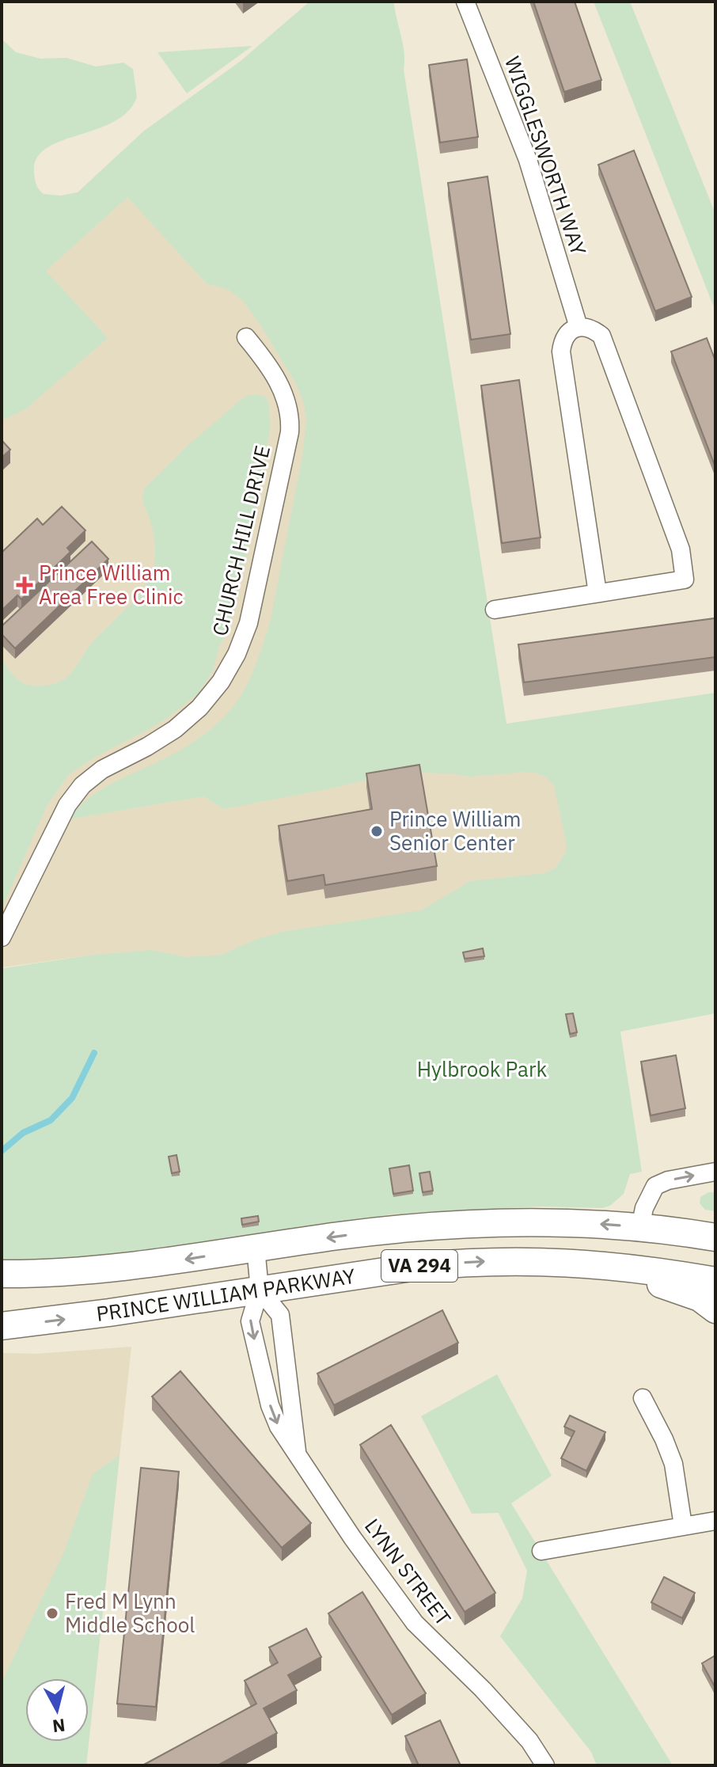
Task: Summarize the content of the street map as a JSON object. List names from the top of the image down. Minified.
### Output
{"streets":{"main road":["VA 294","PRINCE WILLIAM PARKWAY"],"street":["WIGGLESWORTH WAY","CHURCH HILL DRIVE","LYNN STREET"]},"crossings":[["PRINCE WILLIAM PARKWAY","LYNN STREET"]],"parks":["Hylbrook Park"],"places":{"health":["Prince William Area Free Clinic"],"other":["Prince William Senior Center","Fred M Lynn Middle School"]},"north":"bottom"}
